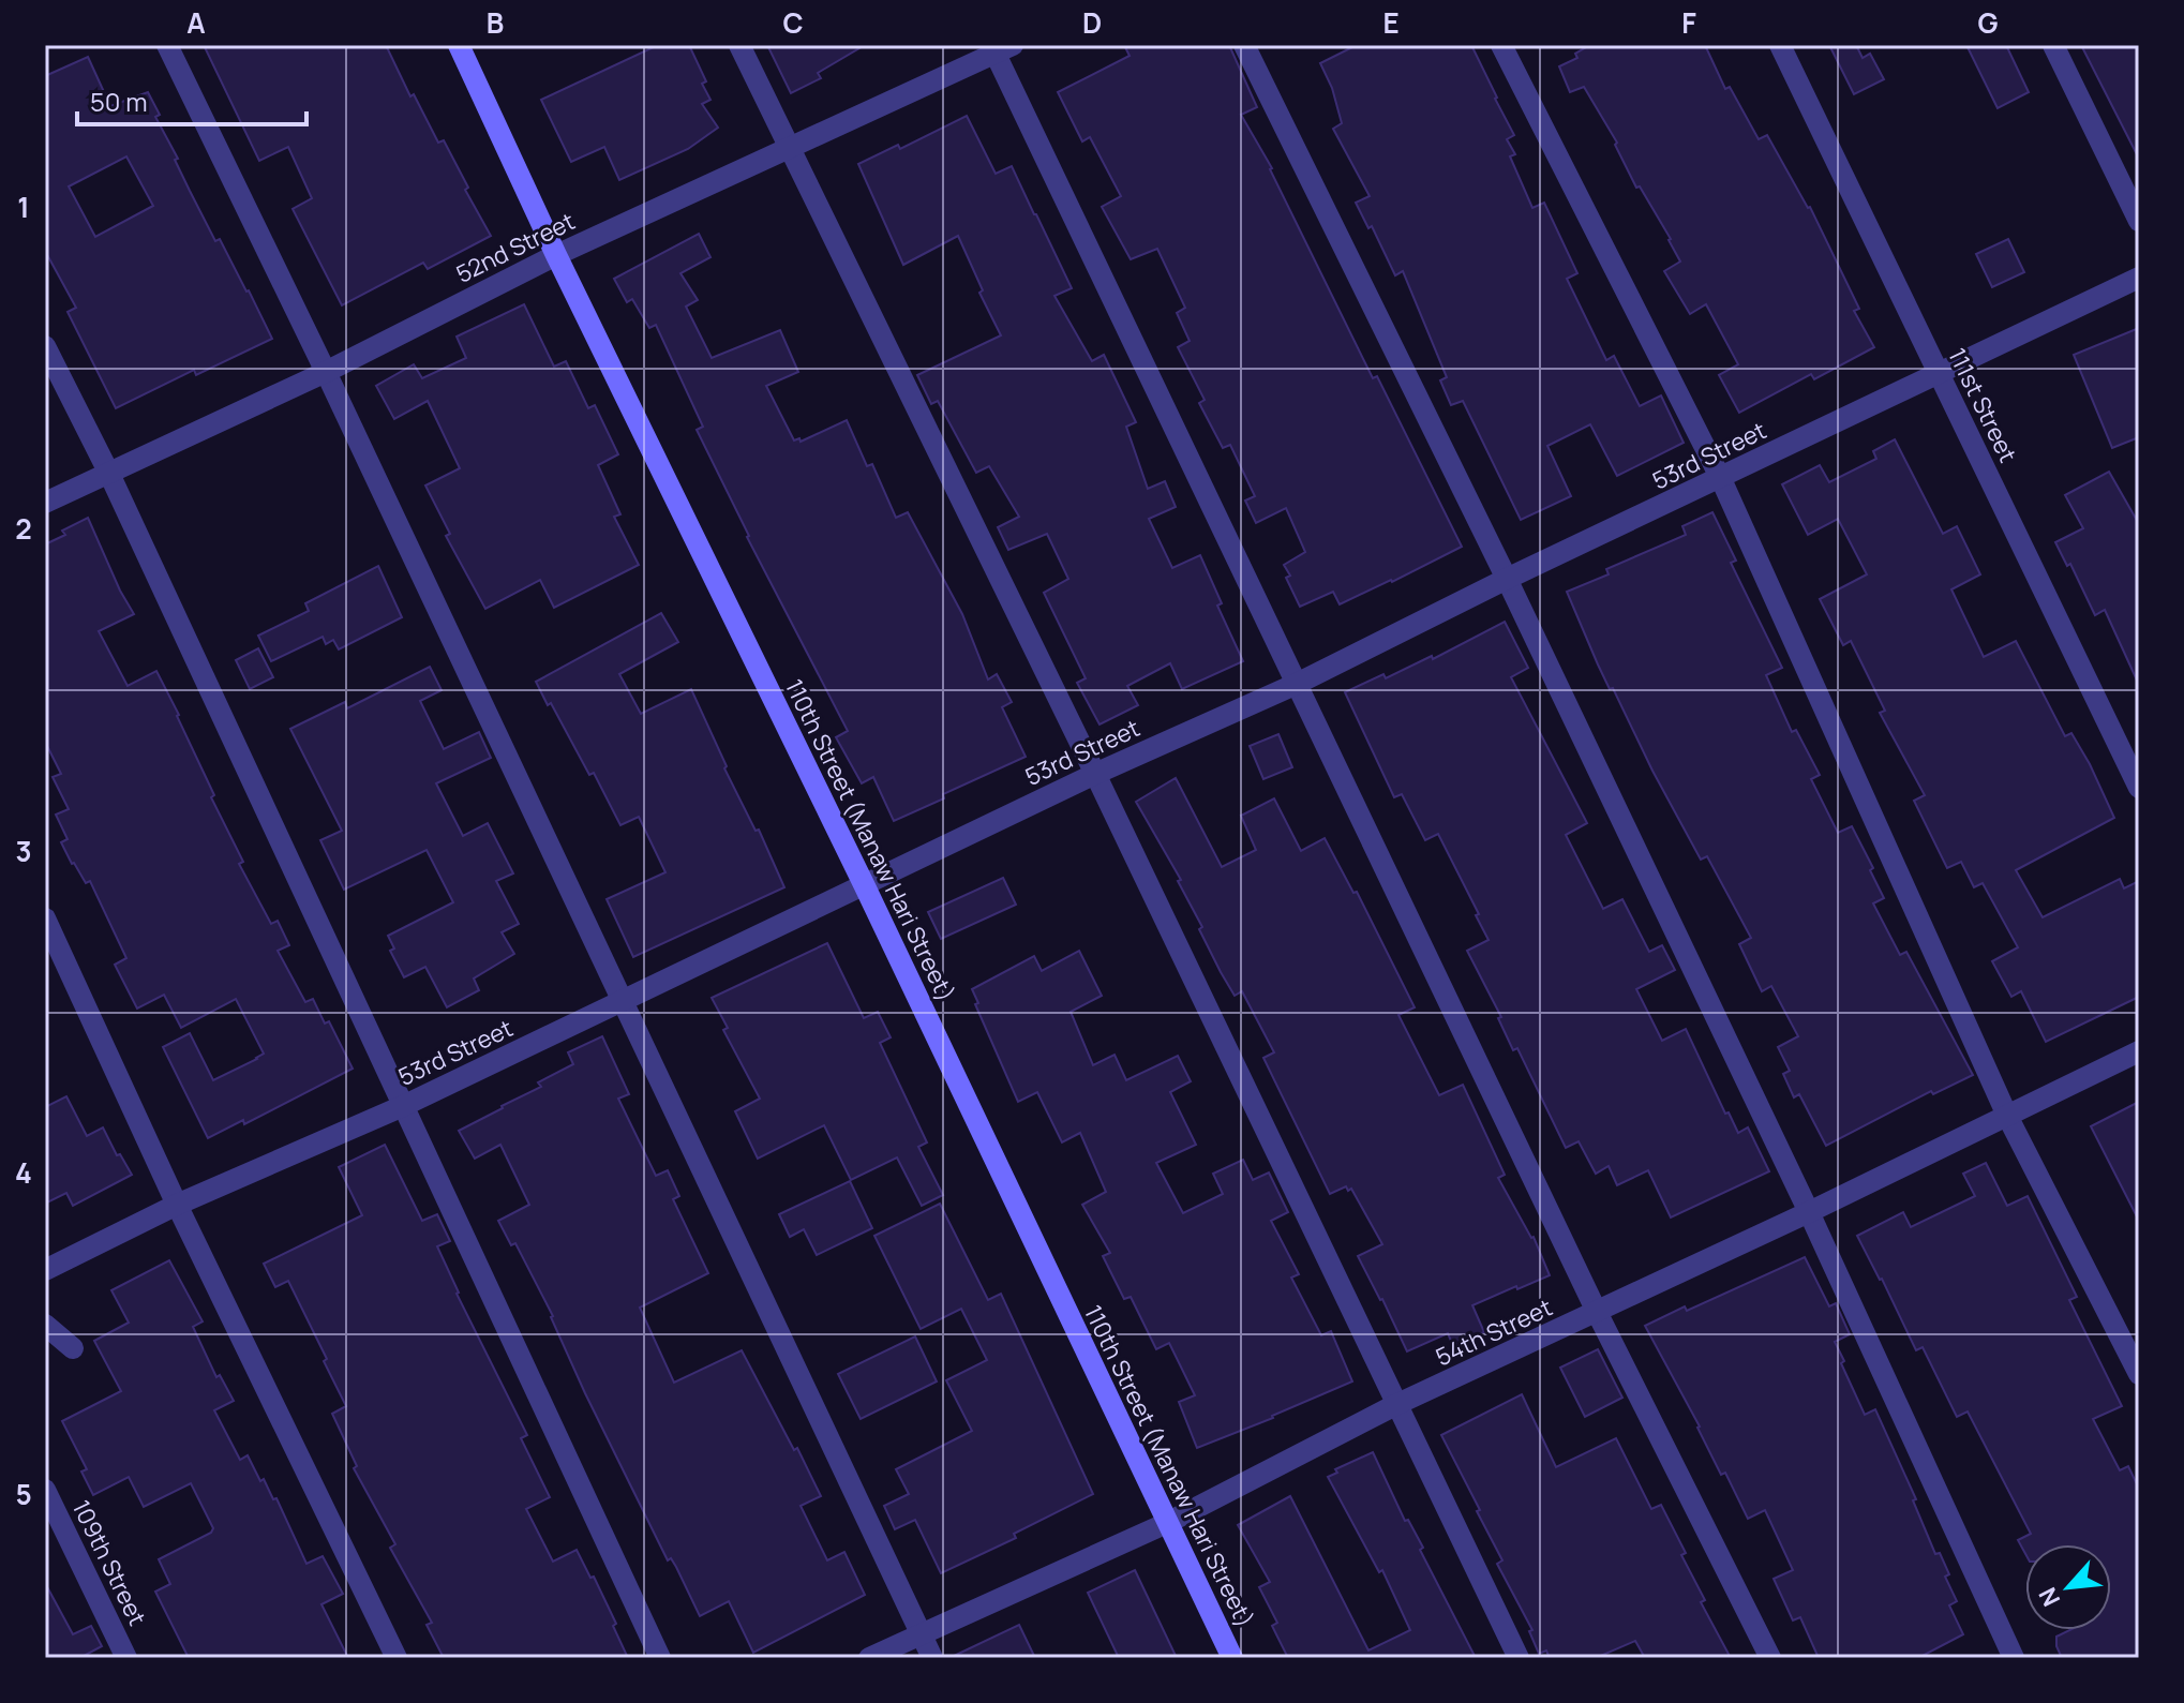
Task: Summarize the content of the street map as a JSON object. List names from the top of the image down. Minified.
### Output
{"streets":{"main road":["110th Street (Manaw Hari Street)"],"street":["52nd Street","111st Street","53rd Street","54th Street","109th Street"]},"crossings":[["52nd Street","110th Street (Manaw Hari Street)"],["111st Street","53rd Street"],["53rd Street","110th Street (Manaw Hari Street)"],["110th Street (Manaw Hari Street)","54th Street"]],"scale_bar":"50 m","north":"bottom left","grid":{"columns":["A","B","C","D","E","F","G"],"rows":["1","2","3","4","5"]}}
